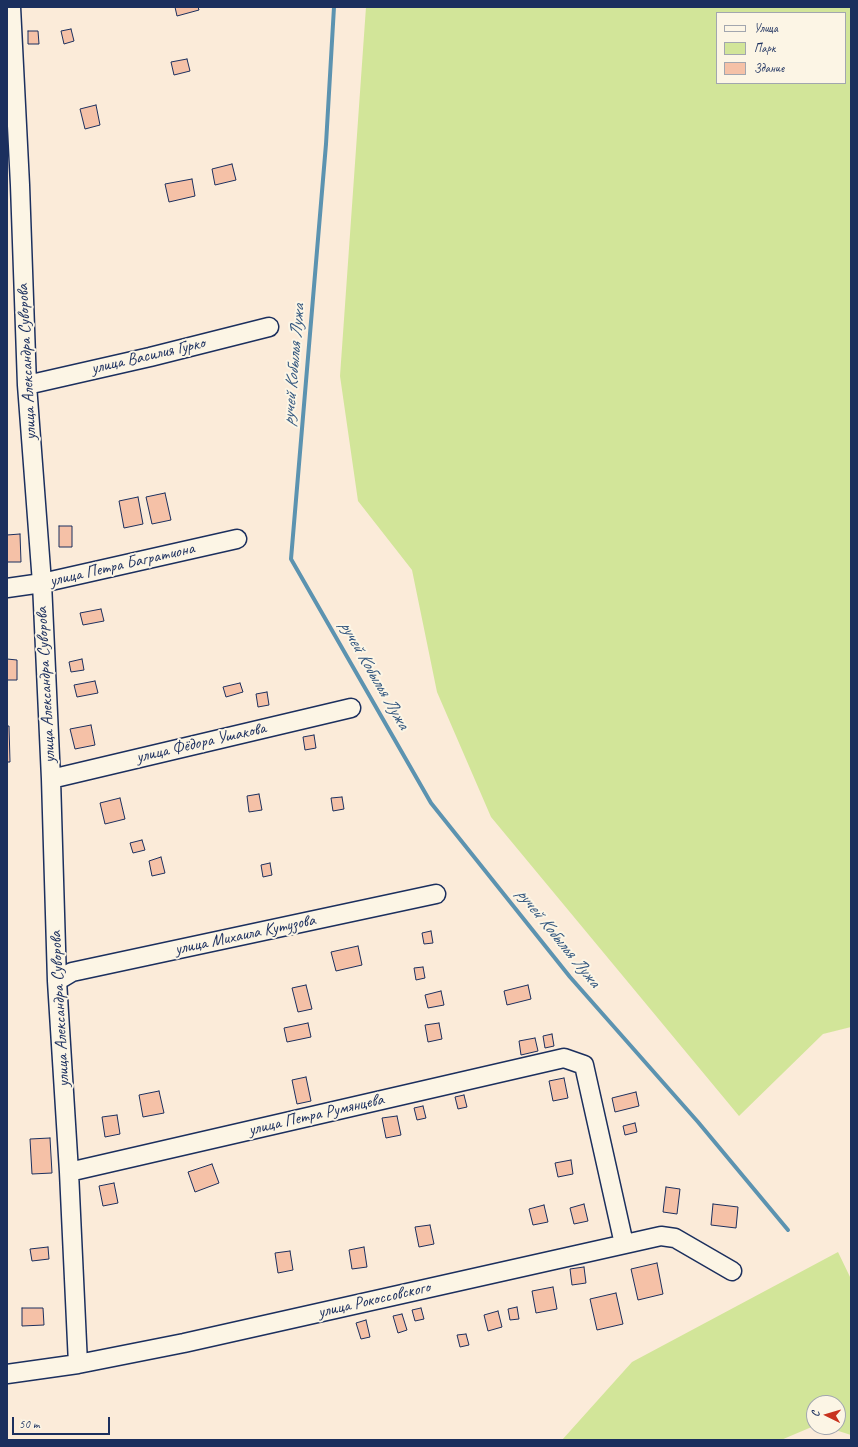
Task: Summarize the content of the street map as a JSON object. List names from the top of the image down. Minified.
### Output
{"streets":{"street":["улица Василия Гурко","улица Александра Суворова","улица Петра Багратиона","улица Фёдора Ушакова","улица Михаила Кутузова","улица Петра Румянцева","улица Рокоссовского"]},"crossings":[["улица Василия Гурко","улица Александра Суворова"],["улица Александра Суворова","улица Петра Багратиона"],["улица Александра Суворова","улица Фёдора Ушакова"],["улица Александра Суворова","улица Михаила Кутузова"],["улица Александра Суворова","улица Петра Румянцева"],["улица Александра Суворова","улица Рокоссовского"],["улица Петра Румянцева","улица Рокоссовского"]],"water":["ручей Кобылья Лужа"],"legend":["Улица","Парк","Здание"],"scale_bar":"50 m","north":"left"}
